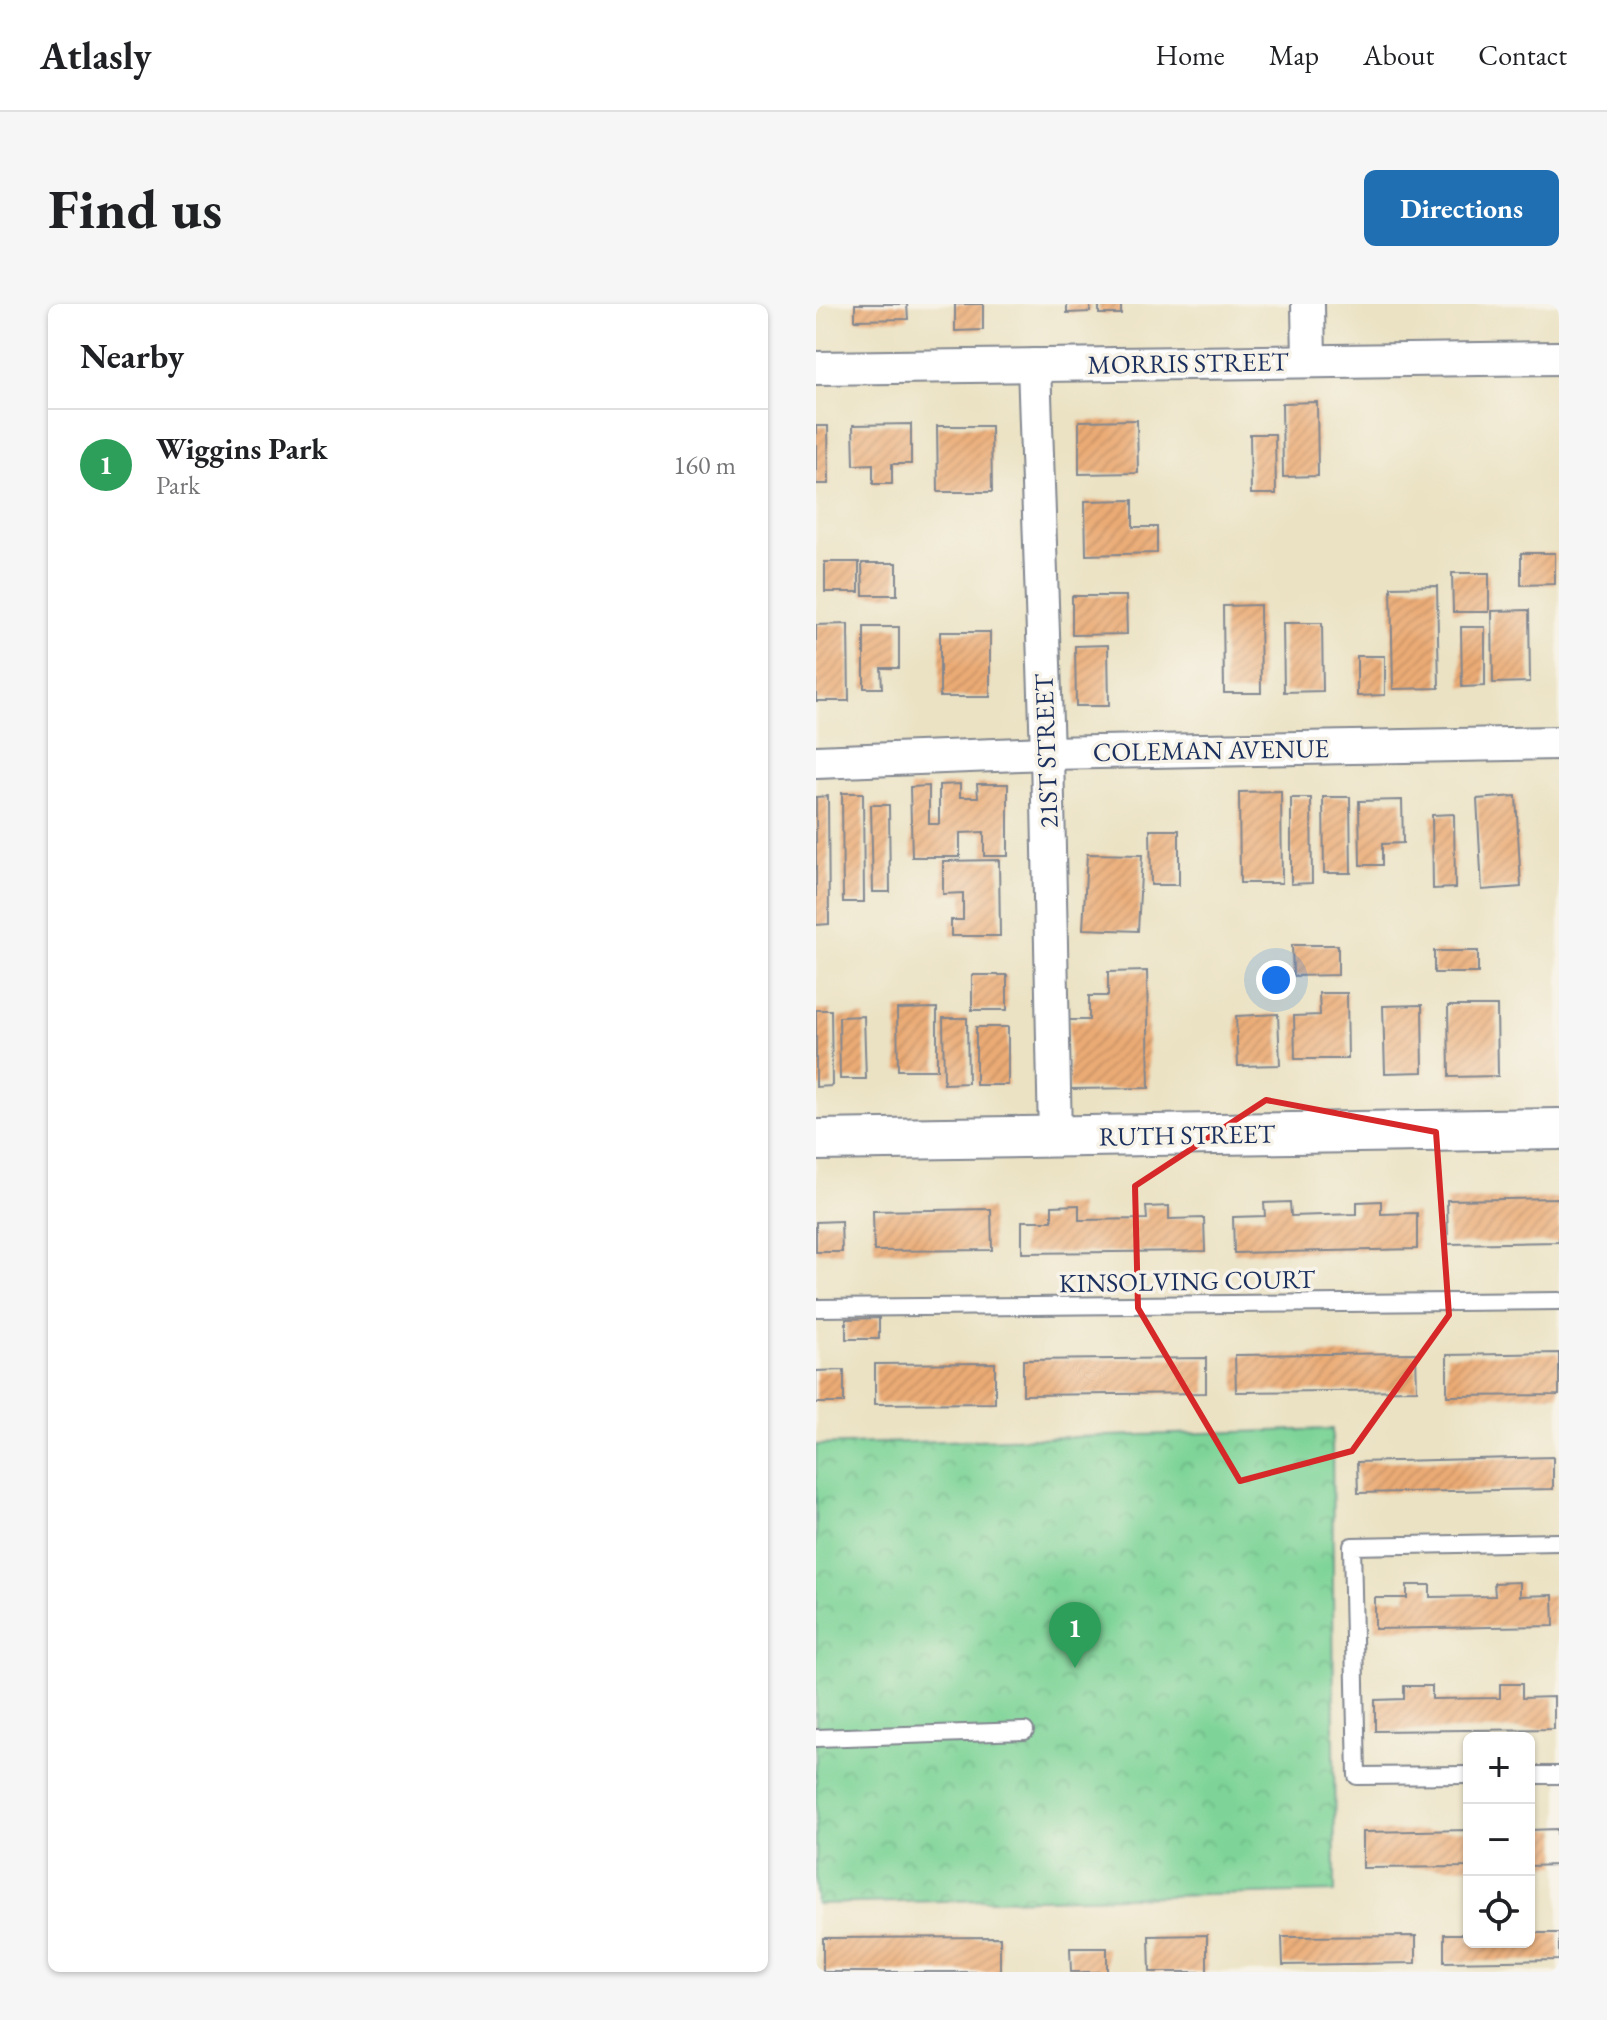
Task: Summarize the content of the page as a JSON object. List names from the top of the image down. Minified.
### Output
{"streets":{"street":["MORRIS STREET","COLEMAN AVENUE","21ST STREET","RUTH STREET"],"lane":["KINSOLVING COURT"]},"crossings":[["MORRIS STREET","21ST STREET"],["COLEMAN AVENUE","21ST STREET"],["21ST STREET","RUTH STREET"]],"page":{"header":"Atlasly","nav":["Home","Map","About","Contact"],"buttons":"Directions","title":"Find us","heading":"Nearby","list":[{"mark":"1","name":"Wiggins Park","note":"Park","value":"160 m"}],"pins":"1","map_buttons":["+","−"]}}
